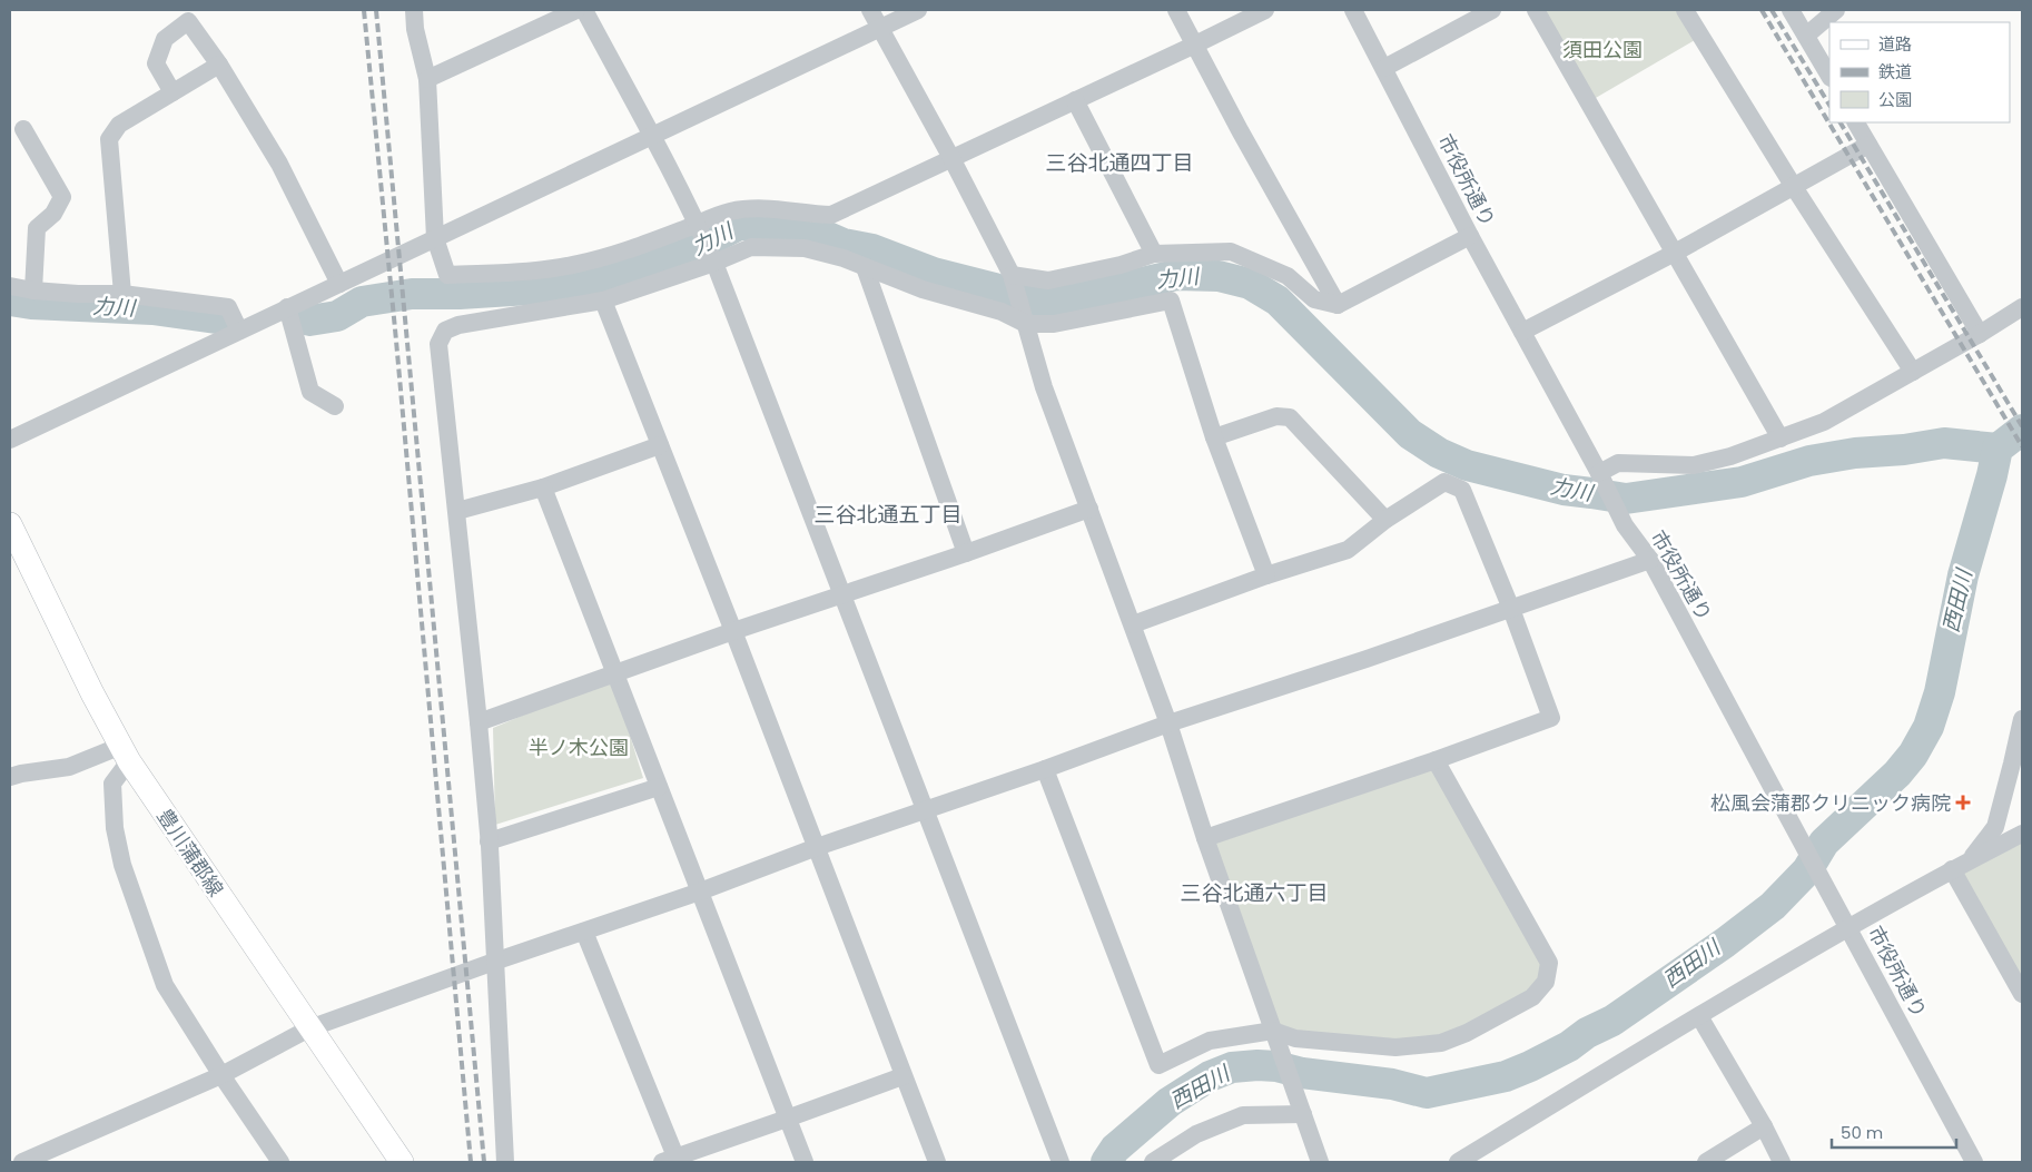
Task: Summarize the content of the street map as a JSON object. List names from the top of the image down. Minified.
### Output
{"streets":{"main road":["豊川蒲郡線"],"street":["市役所通り"]},"districts":["三谷北通四丁目","三谷北通五丁目","三谷北通六丁目"],"water":["力川","西田川"],"parks":["須田公園","半ノ木公園"],"places":{"health":["松風会蒲郡クリニック病院"]},"legend":["道路","鉄道","公園"],"scale_bar":"50 m"}
